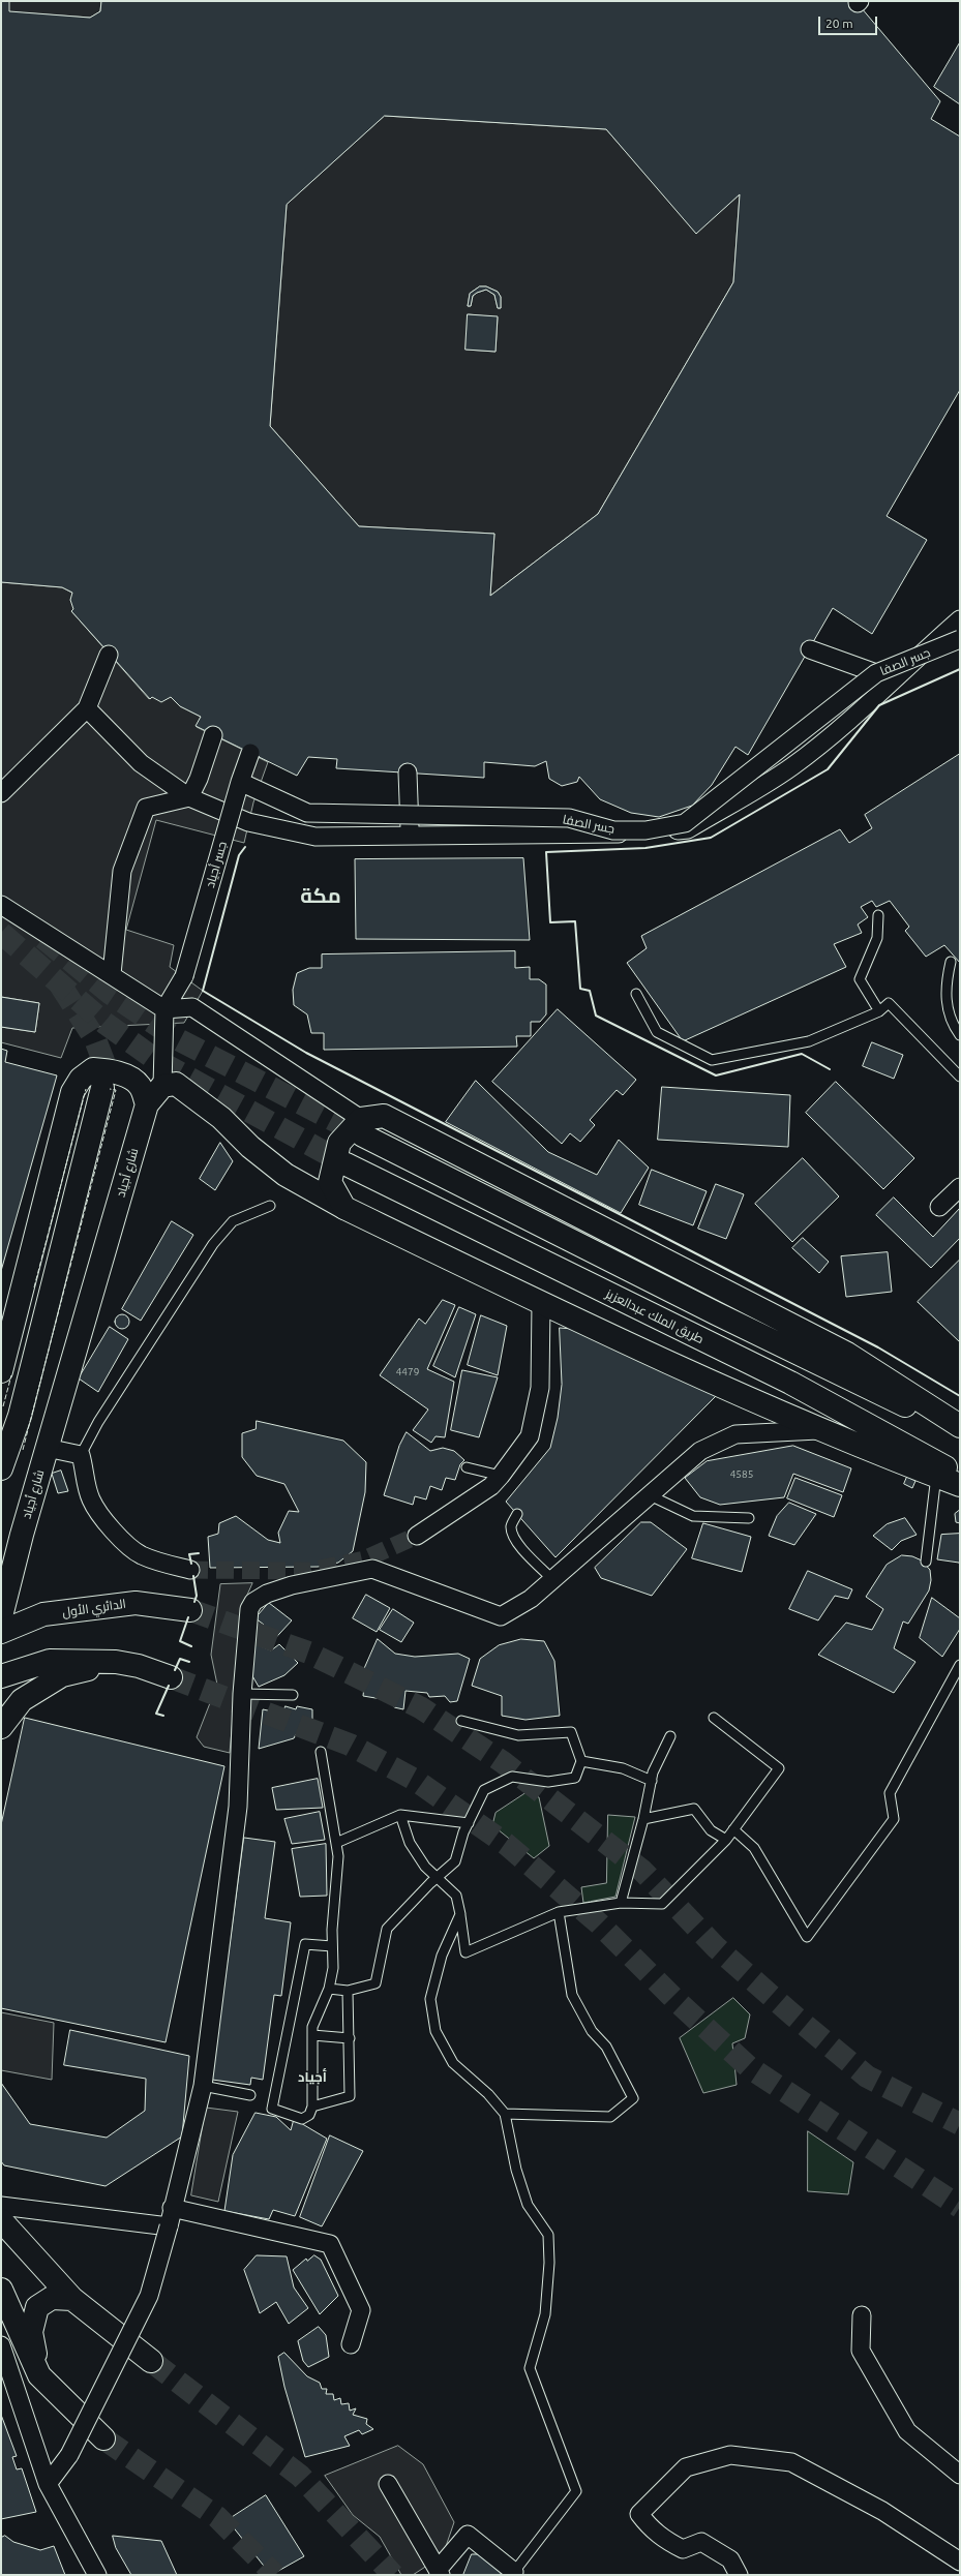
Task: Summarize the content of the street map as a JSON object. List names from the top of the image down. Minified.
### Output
{"streets":{"main road":["شارع أجياد","طريق الملك عبدالعزيز","الدائري الأول"],"street":["جسر الصفا","جسر أجياد"]},"crossings":[["جسر الصفا","جسر أجياد"]],"districts":["مكة","أجياد"],"house_numbers":["4479","4585"],"scale_bar":"20 m"}
